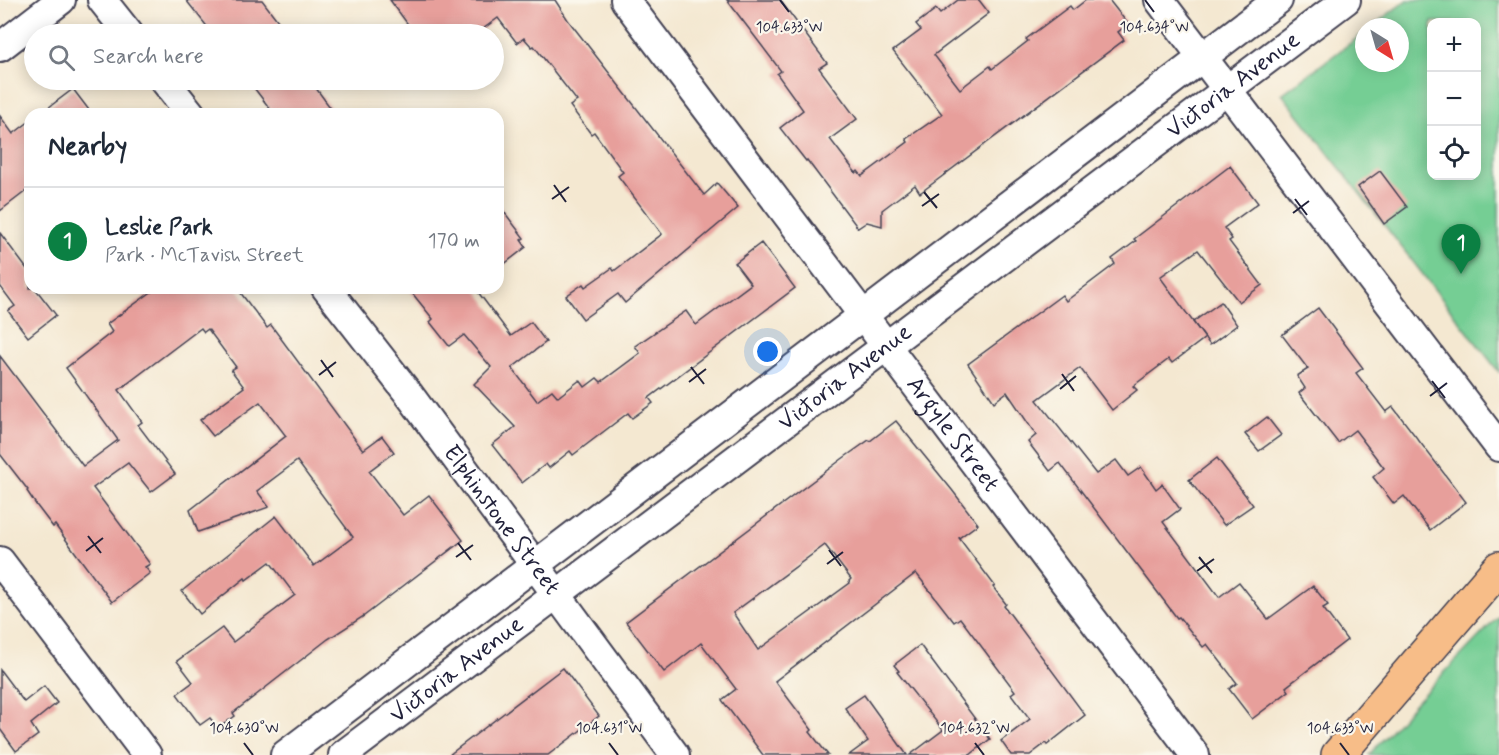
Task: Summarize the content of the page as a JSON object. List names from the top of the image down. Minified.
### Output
{"streets":{"street":["Victoria Avenue","Argyle Street","Elphinstone Street"]},"crossings":[["Victoria Avenue","Argyle Street"],["Victoria Avenue","Elphinstone Street"]],"north":"bottom right","page":{"map_buttons":["+","−"],"search":"Search here","heading":"Nearby","list":[{"mark":"1","name":"Leslie Park","note":"Park · McTavish Street","value":"170 m"}],"pins":"1"},"coordinates":["104.633°W","104.634°W","104.630°W","104.631°W","104.632°W"]}
